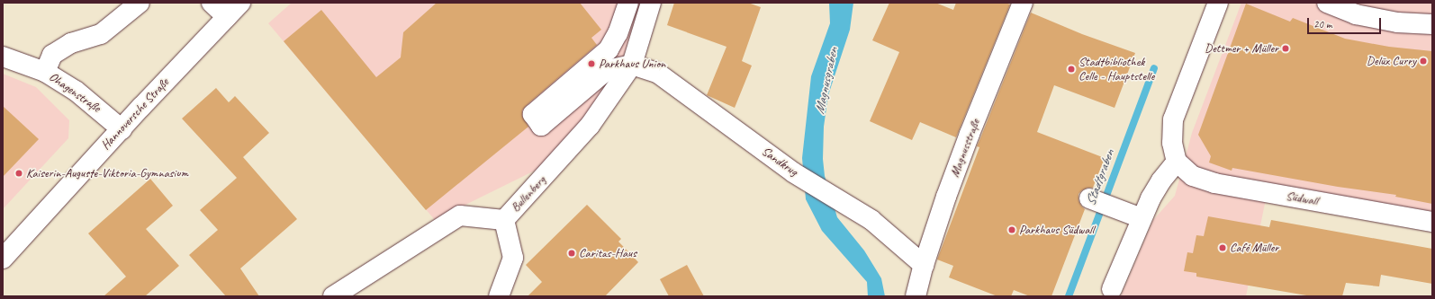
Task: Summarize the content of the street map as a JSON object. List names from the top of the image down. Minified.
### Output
{"streets":{"street":["Ohagenstraße","Hannoversche Straße","Magnusstraße","Sandkrug","Bullenberg","Südwall"]},"crossings":[["Ohagenstraße","Hannoversche Straße"],["Magnusstraße","Sandkrug"],["Sandkrug","Bullenberg"]],"water":["Magnusgraben","Stadtgraben"],"places":["Dettmer + Müller","Delüx Curry","Parkhaus Union","Stadtbibliothek Celle - Hauptstelle","Kaiserin-Auguste-Viktoria-Gymnasium","Parkhaus Südwall","Café Müller","Caritas-Haus"],"scale_bar":"20 m"}
